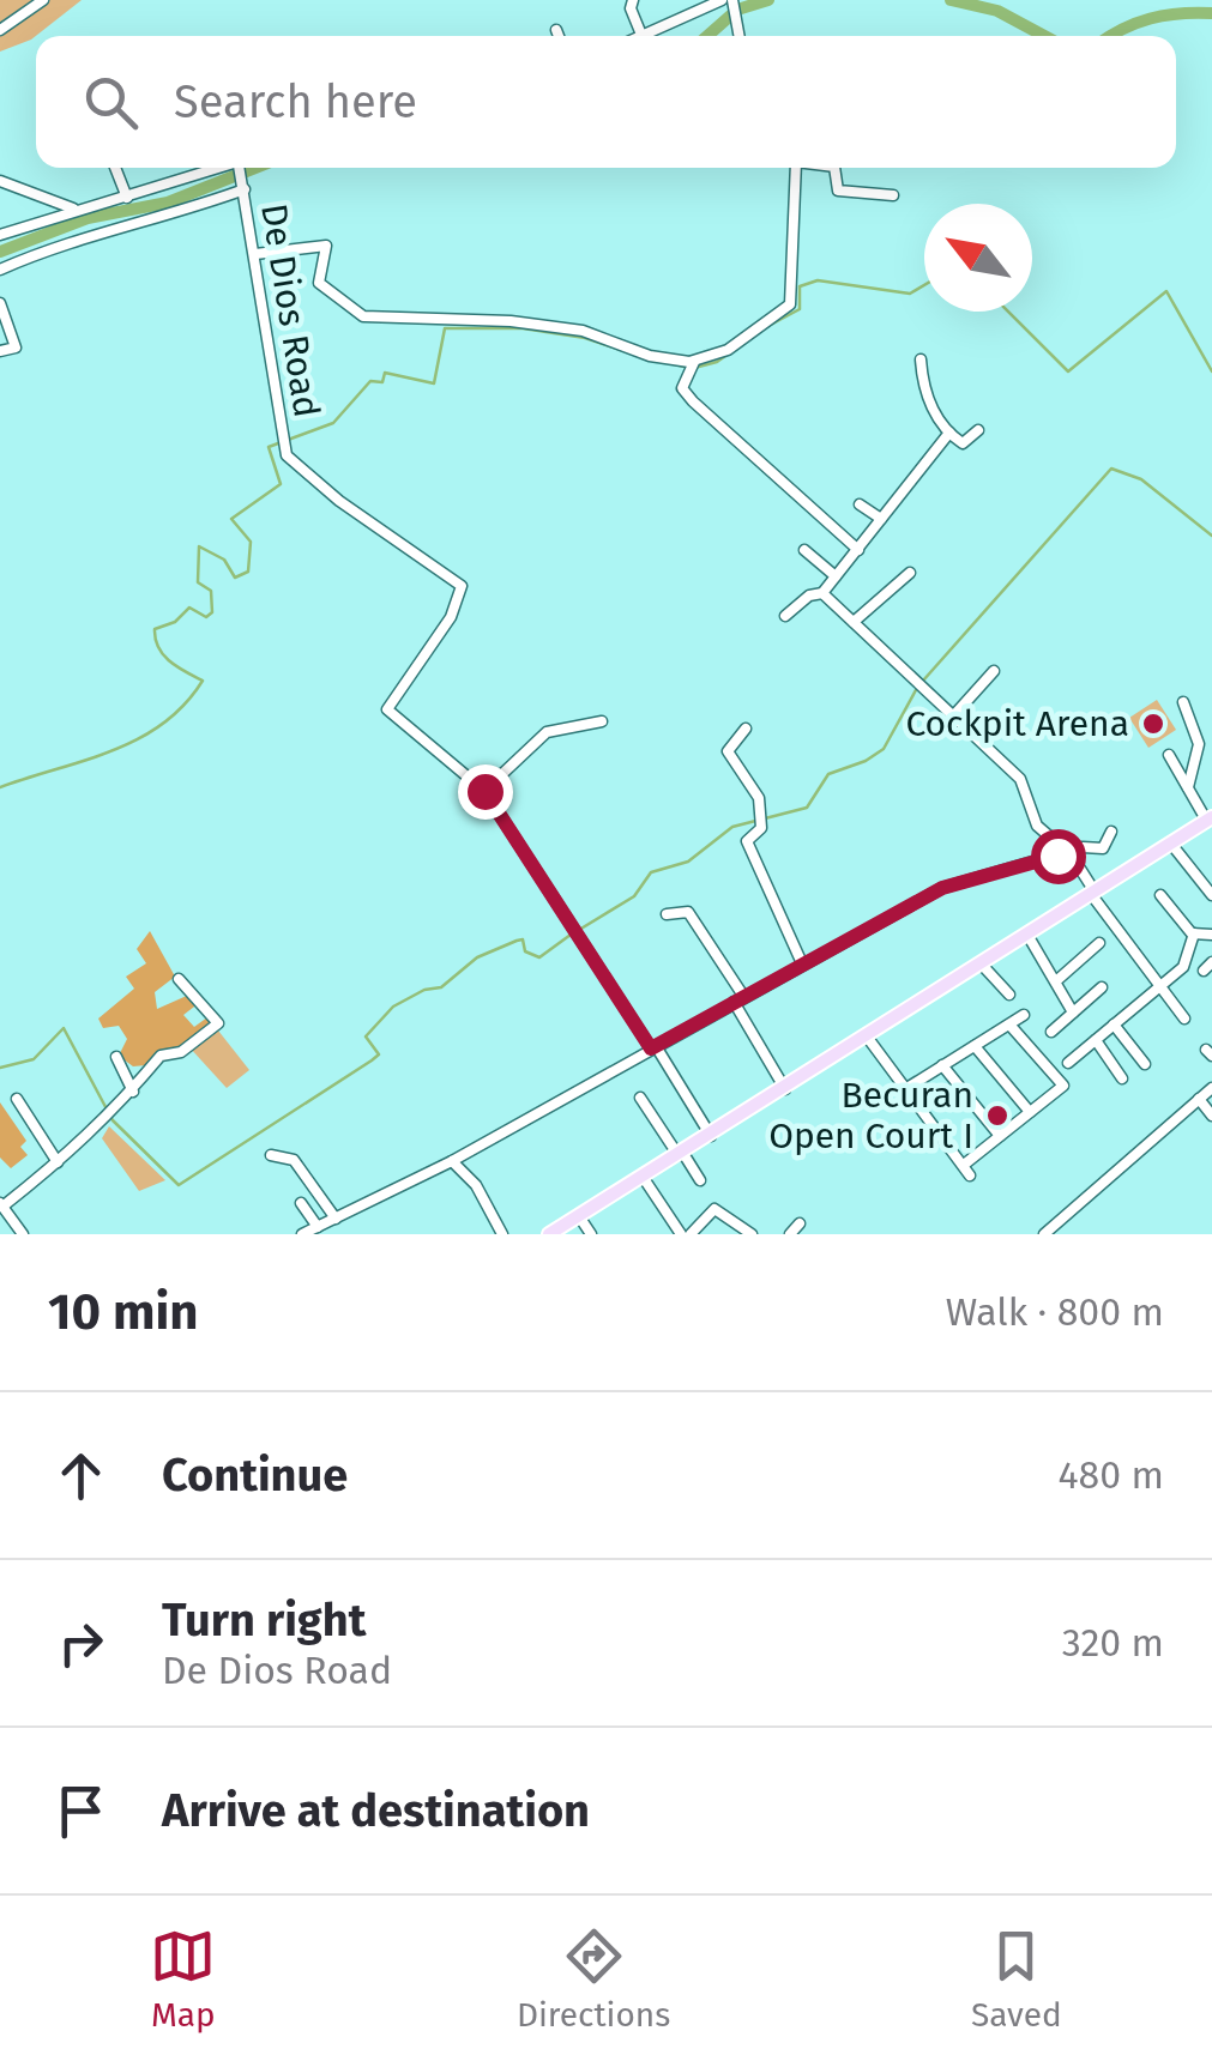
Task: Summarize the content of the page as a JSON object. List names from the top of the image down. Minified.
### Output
{"streets":{"street":["De Dios Road"]},"places":["Cockpit Arena","Becuran Open Court I"],"north":"top left","page":{"search":"Search here","heading":["10 min","Walk · 800 m"],"list":[["Continue","480 m"],["Turn right","De Dios Road","320 m"],"Arrive at destination"],"nav":["Map","Directions","Saved"]}}
